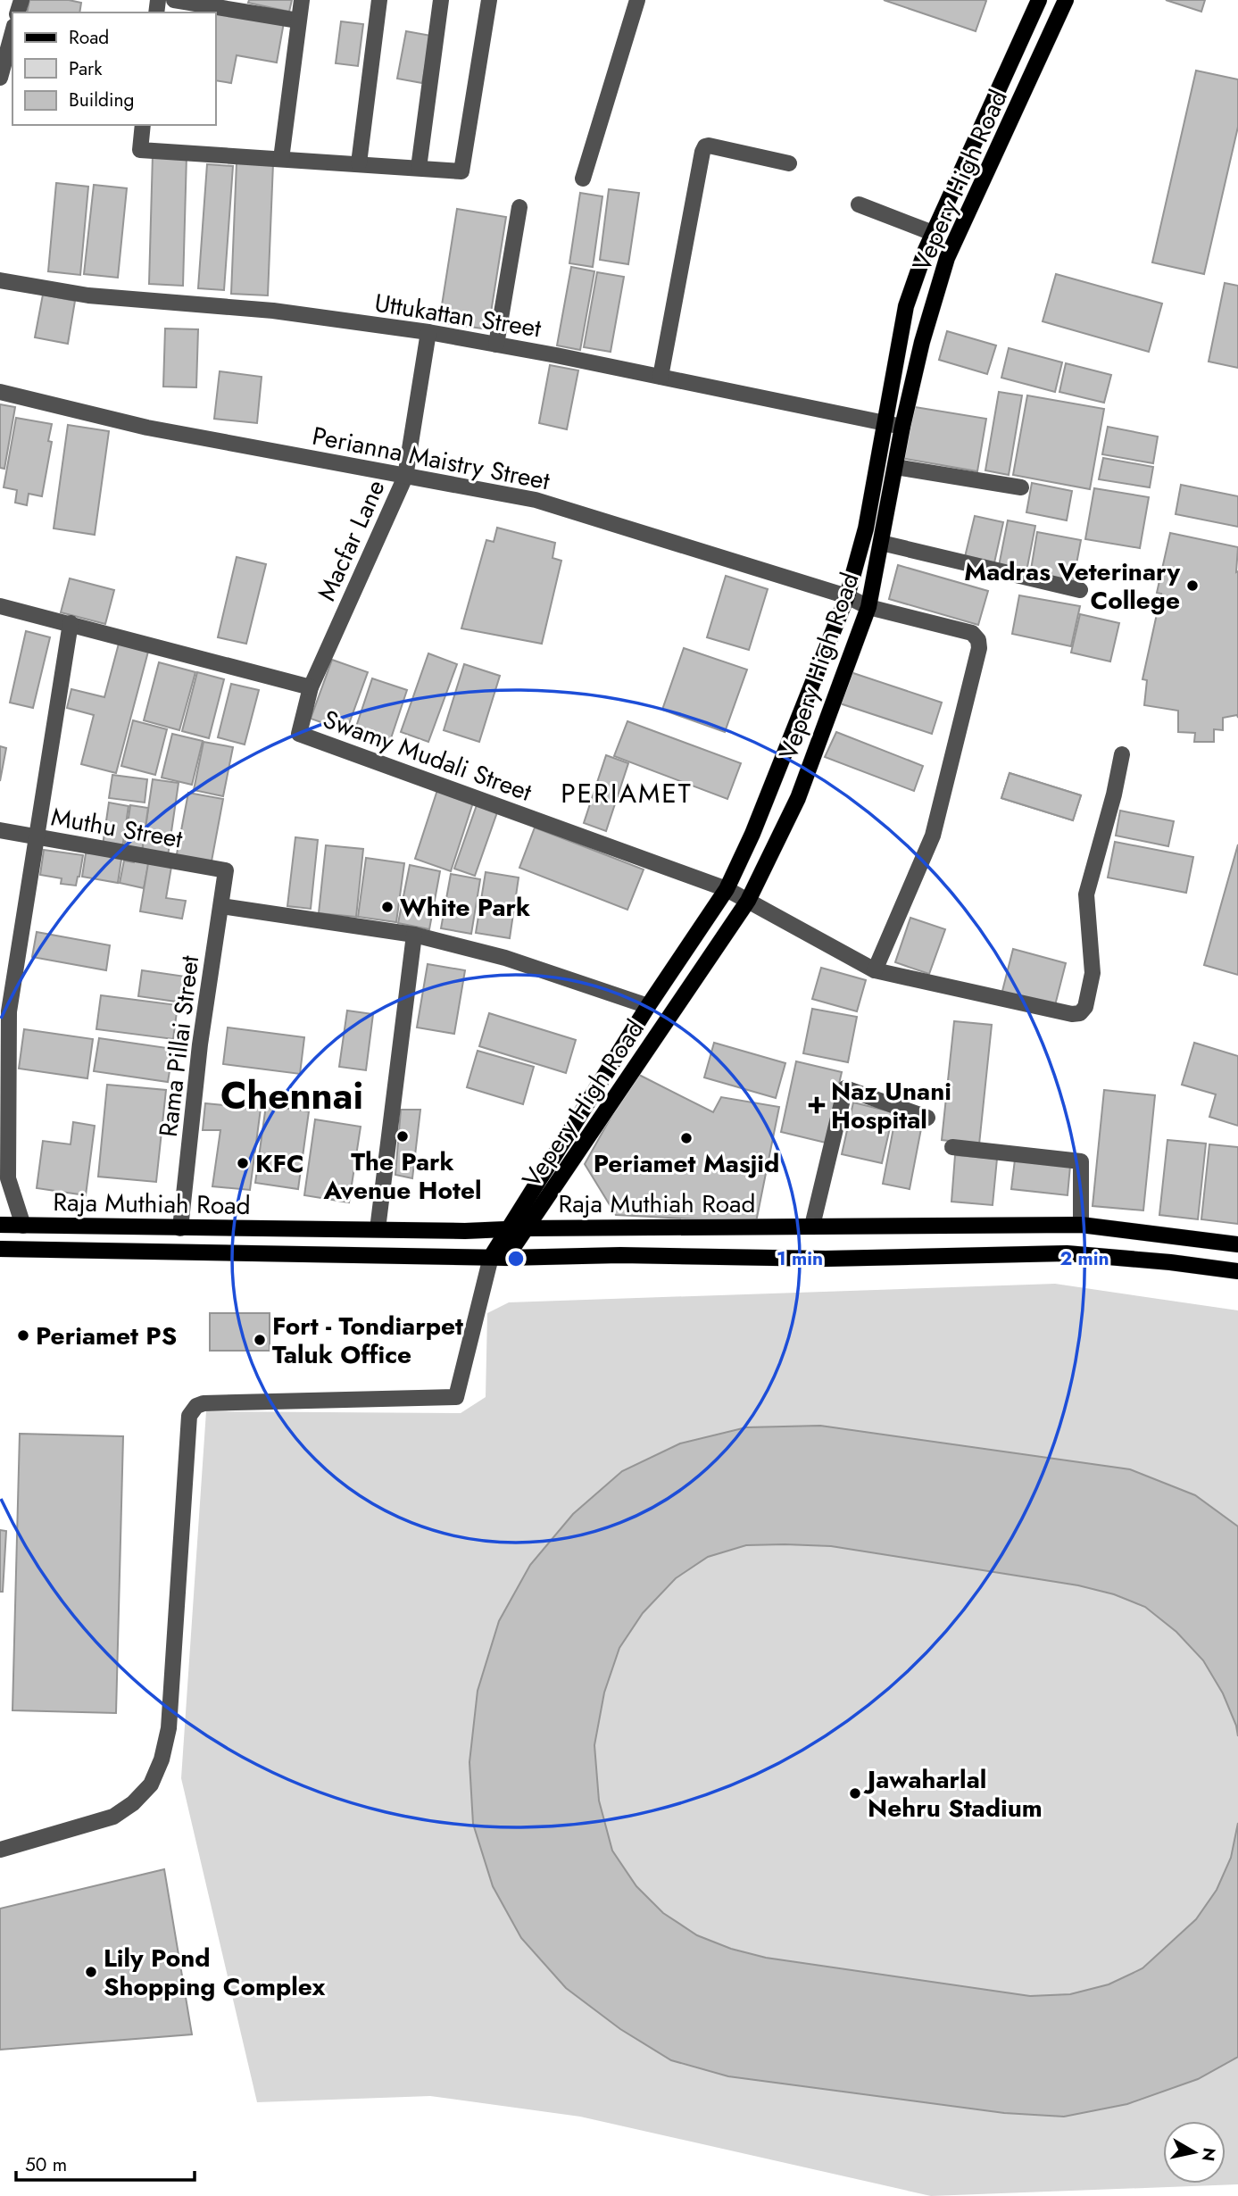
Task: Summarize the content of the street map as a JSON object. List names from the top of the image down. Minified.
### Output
{"streets":{"main road":["Vepery High Road","Raja Muthiah Road"],"street":["Uttukattan Street","Perianna Maistry Street","Macfar Lane","Swamy Mudali Street","Muthu Street","Rama Pillai Street"]},"crossings":[["Vepery High Road","Uttukattan Street"],["Vepery High Road","Perianna Maistry Street"],["Vepery High Road","Swamy Mudali Street"],["Vepery High Road","Raja Muthiah Road"],["Uttukattan Street","Macfar Lane"],["Perianna Maistry Street","Macfar Lane"],["Macfar Lane","Swamy Mudali Street"],["Muthu Street","Rama Pillai Street"],["Rama Pillai Street","Raja Muthiah Road"]],"districts":["PERIAMET","Chennai"],"places":{"other":["Madras Veterinary College","White Park","The Park Avenue Hotel","Periamet Masjid","KFC","Periamet PS","Fort - Tondiarpet Taluk Office","Jawaharlal Nehru Stadium","Lily Pond Shopping Complex"],"health":["Naz Unani Hospital"]},"legend":["Road","Park","Building"],"scale_bar":"50 m","north":"right","rings":["1 min","2 min"]}
